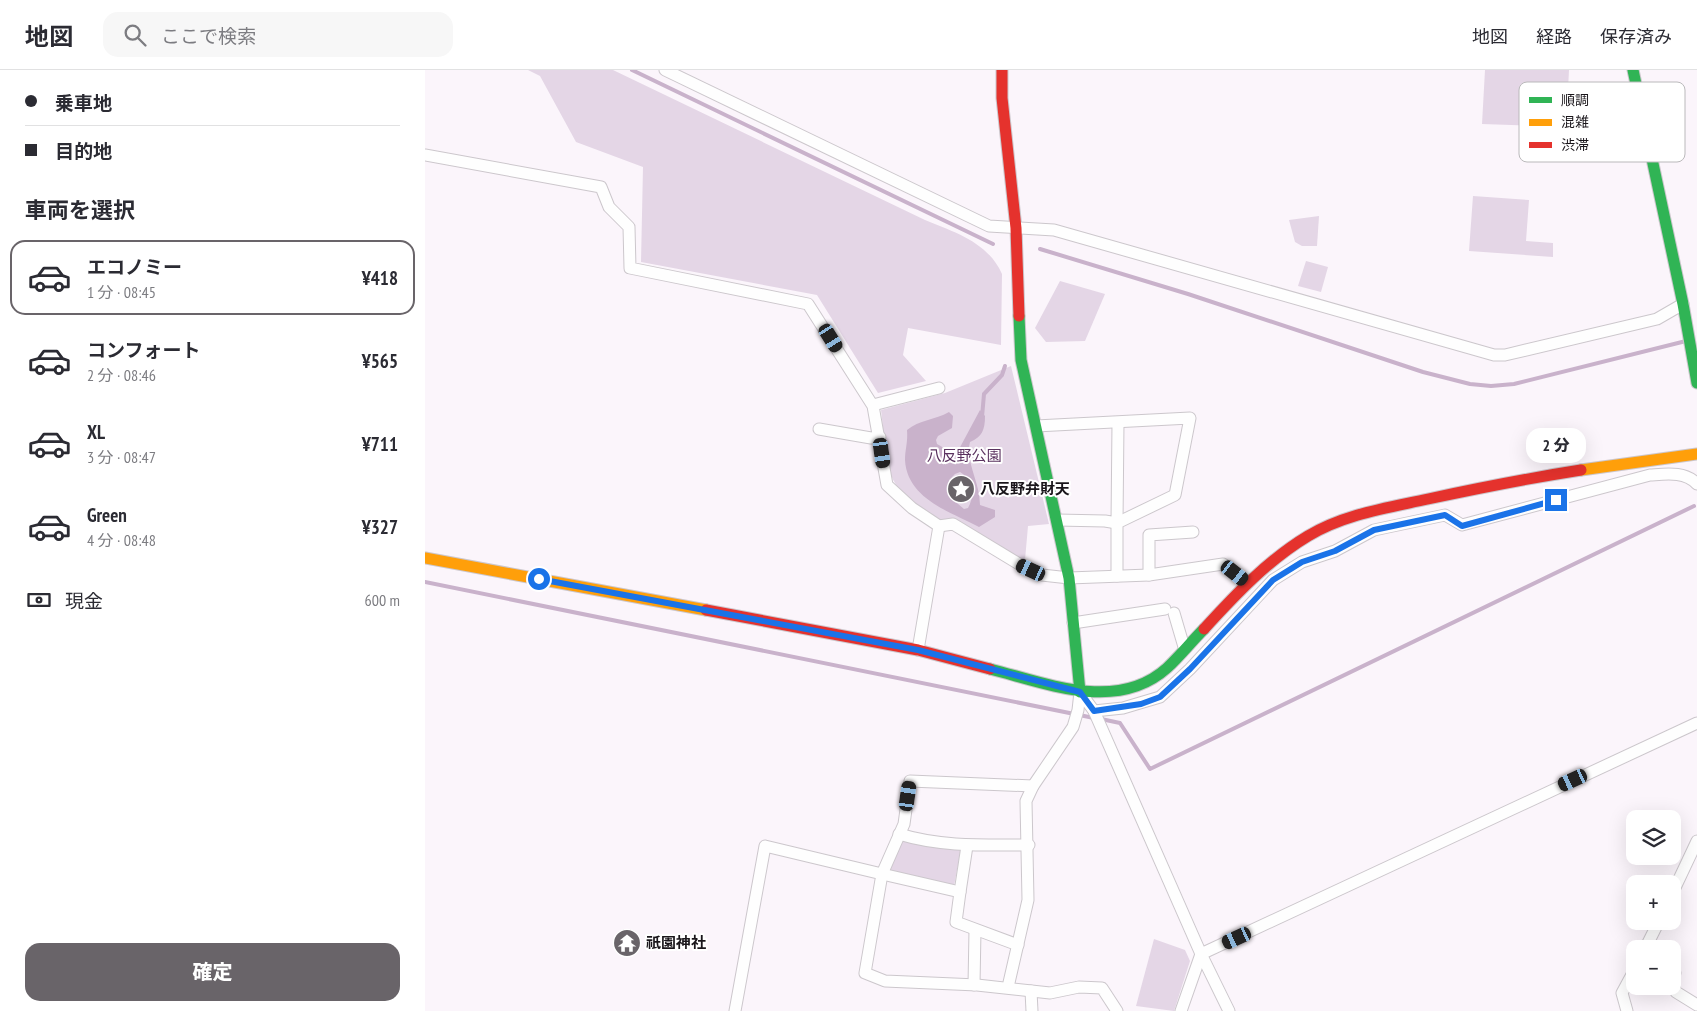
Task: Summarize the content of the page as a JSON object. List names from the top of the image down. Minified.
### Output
{"parks":["八反野公園"],"places":{"place":["八反野弁財天"],"temple":["祇園神社"]},"legend":["順調","混雑","渋滞"],"page":{"header":"地図","search":"ここで検索","nav":["地図","経路","保存済み"],"banner":["乗車地","目的地"],"heading":"車両を選択","list":[{"name":"エコノミー","note":"1 分 · 08:45","value":"¥418"},{"name":"コンフォート","note":"2 分 · 08:46","value":"¥565"},{"name":"XL","note":"3 分 · 08:47","value":"¥711"},{"name":"Green","note":"4 分 · 08:48","value":"¥327"}],"bubble":"2 分","pay":["現金","600 m"],"map_buttons":["+","−"],"buttons":"確定"}}
